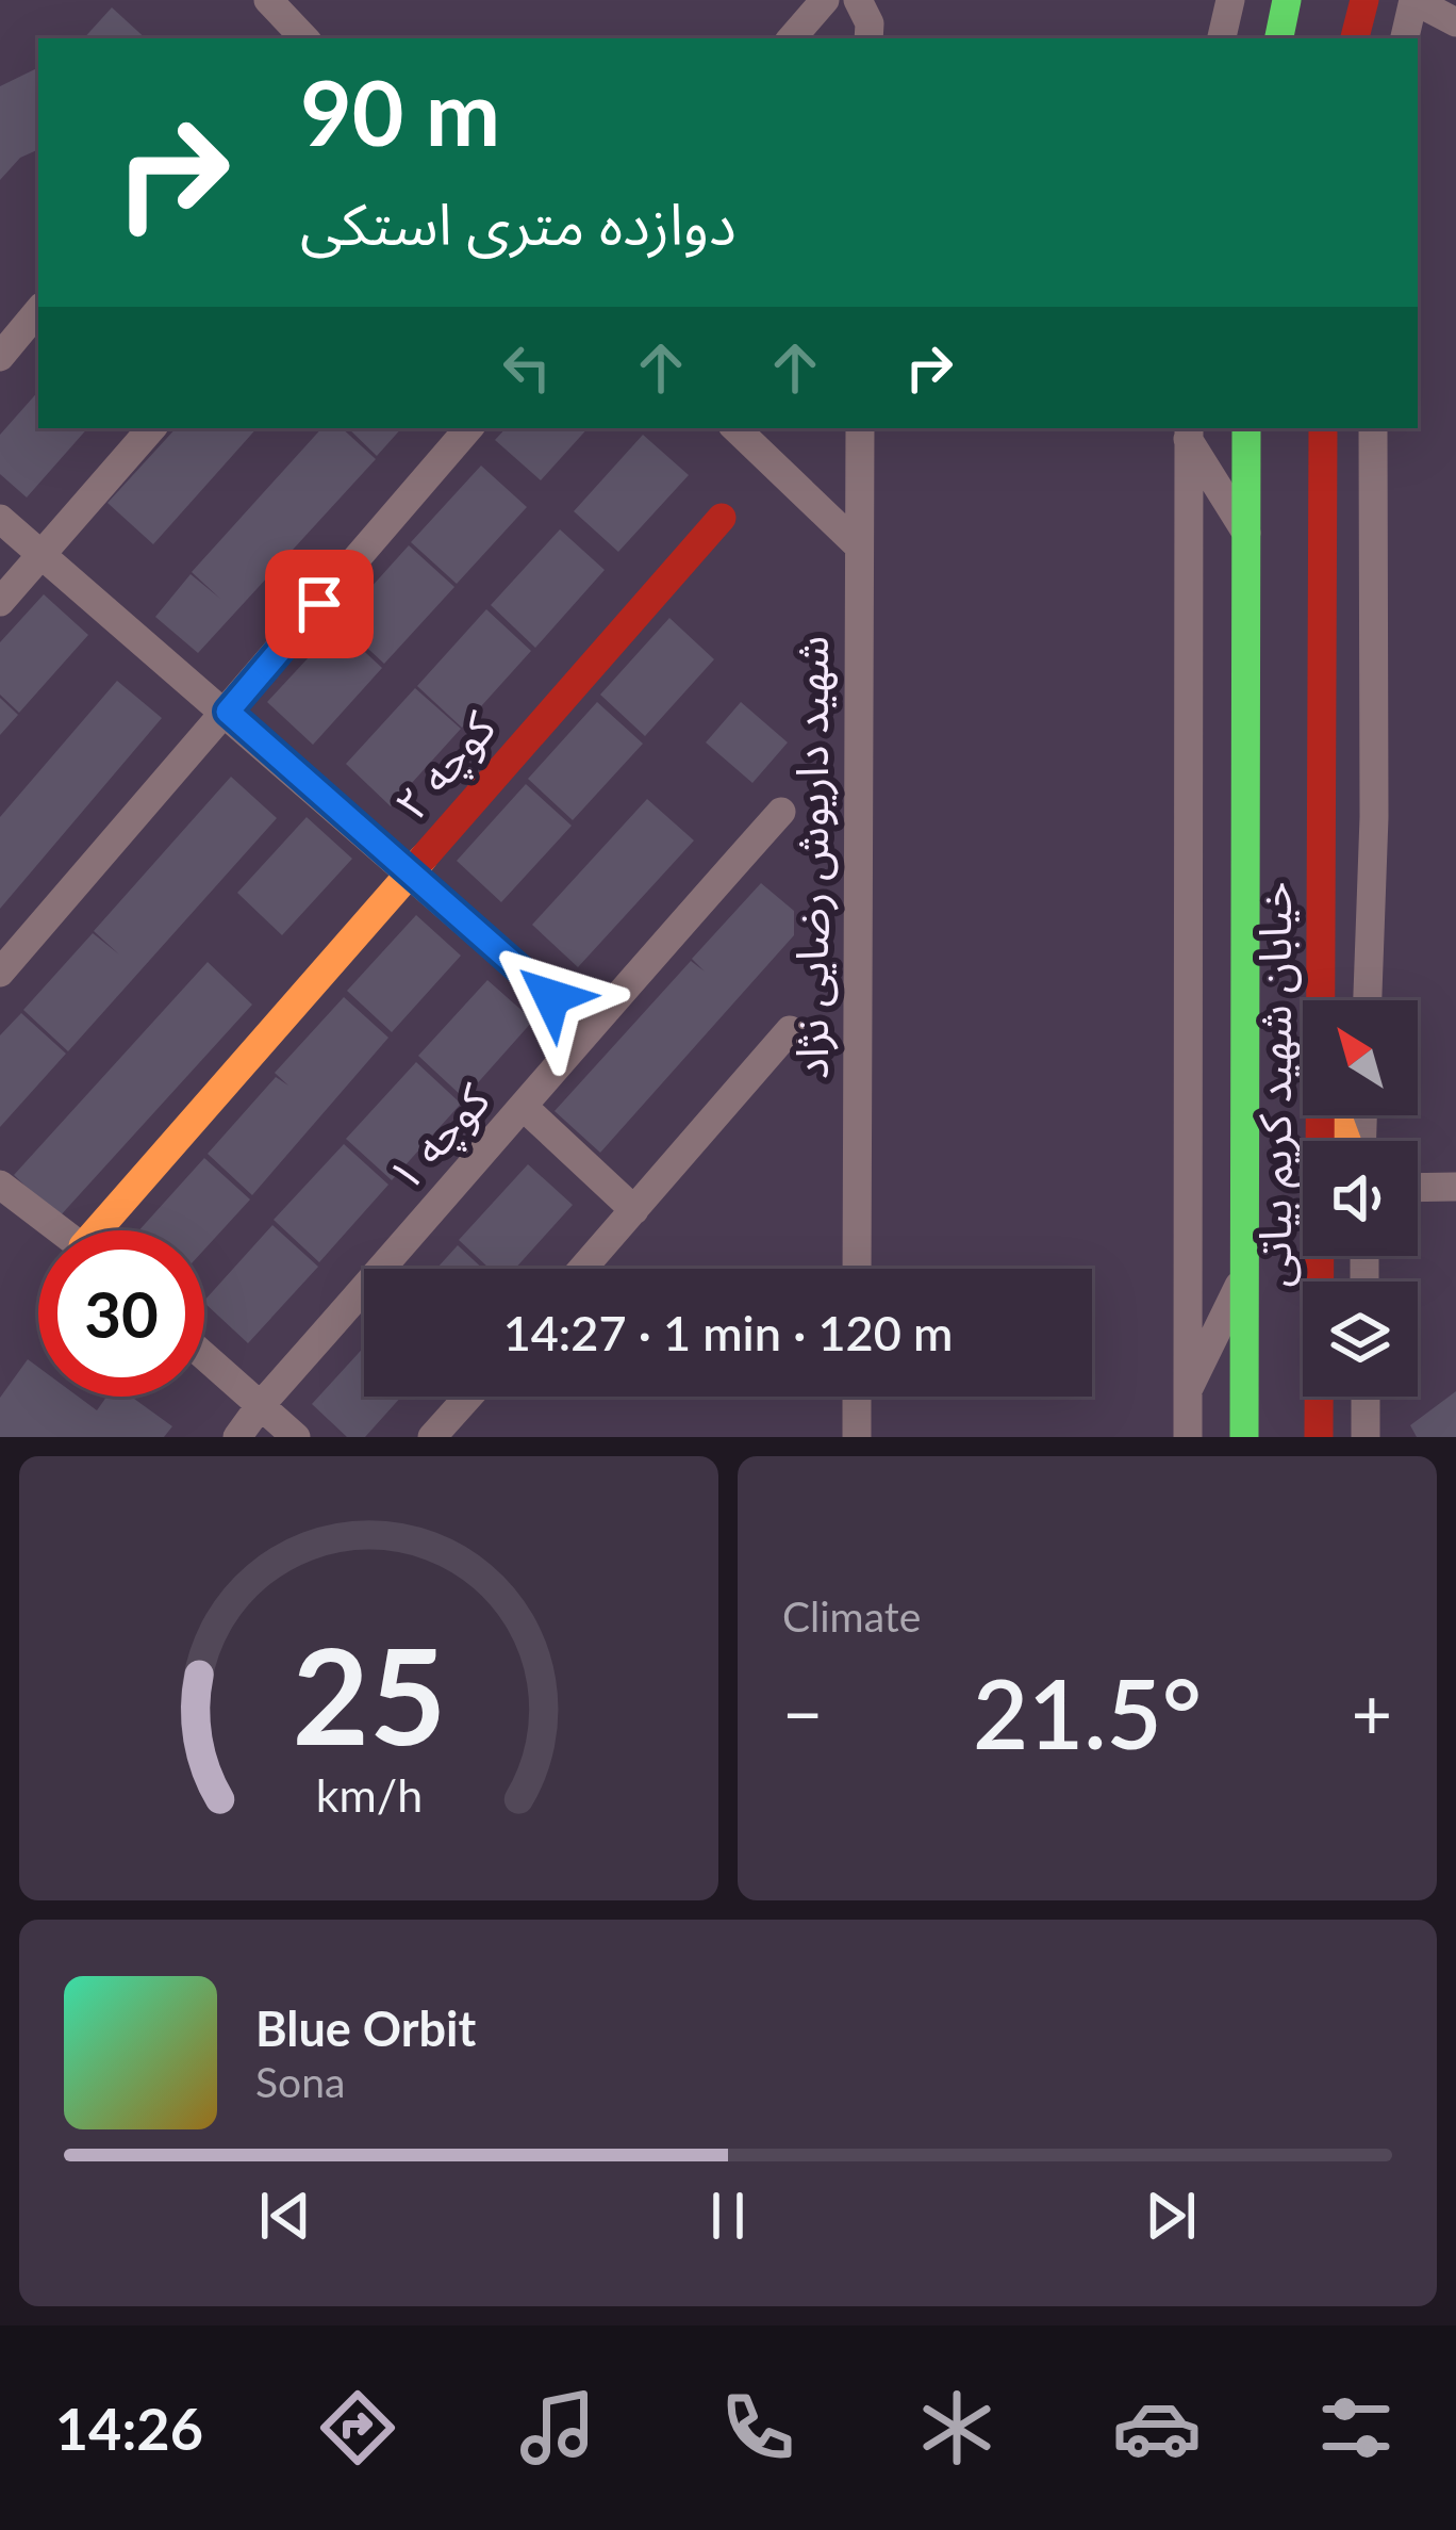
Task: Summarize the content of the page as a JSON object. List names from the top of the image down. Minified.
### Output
{"streets":{"main road":["کوچه ۲","خیابان شهید کریم بیاتی"],"street":["شهید داریوش رضایی نژاد","کوچه ۱"]},"north":"top left","page":{"turn":["90 m","دوازده متری استکی"],"limit":"30","trip":"14:27 · 1 min · 120 m","tile":"Climate","heat":["−","21.5°","+"],"song":["Blue Orbit","Sona"],"tabs":"14:26","gauge":["25","km/h"]}}
